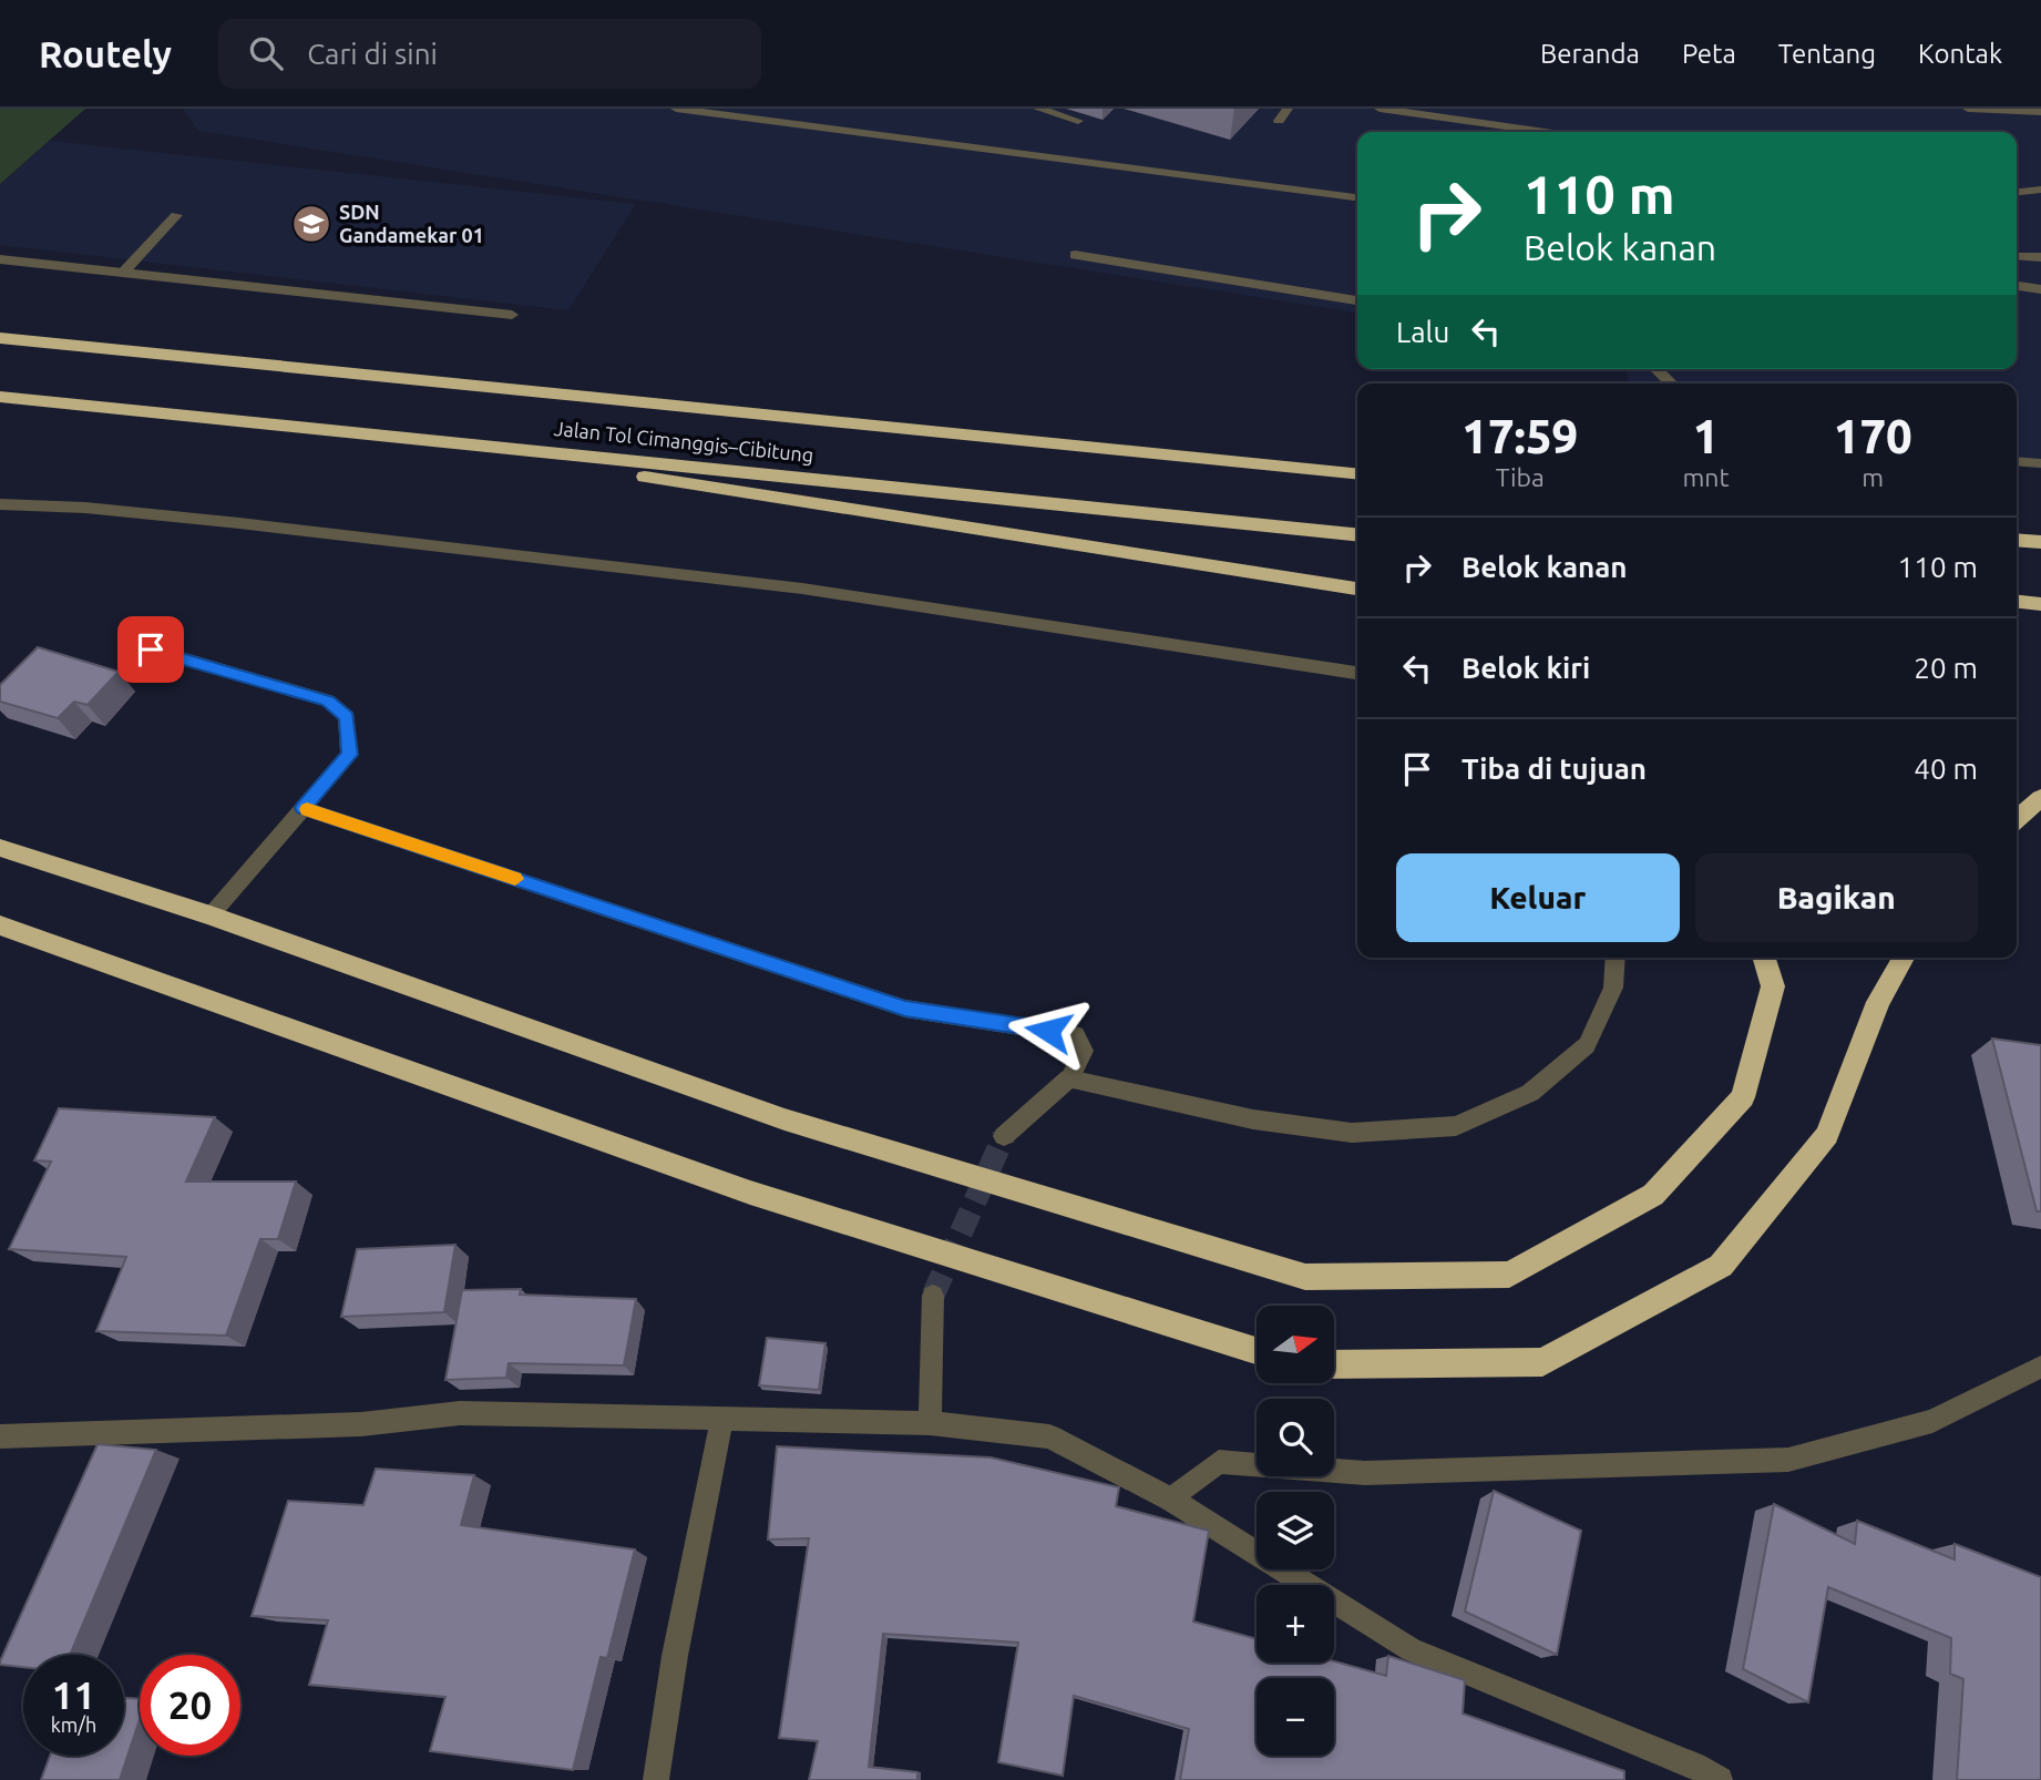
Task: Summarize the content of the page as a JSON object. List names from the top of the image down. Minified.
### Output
{"streets":{"highway":["Jalan Tol Cimanggis–Cibitung"]},"places":{"school or university":["SDN Gandamekar 01"]},"north":"right","page":{"header":"Routely","search":"Cari di sini","nav":["Beranda","Peta","Tentang","Kontak"],"turn":["110 m","Belok kanan"],"then":"Lalu","eta":["17:59","Tiba","1","mnt","170","m"],"list":[{"name":"Belok kanan","value":"110 m"},{"name":"Belok kiri","value":"20 m"},{"name":"Tiba di tujuan","value":"40 m"}],"buttons":["Keluar","Bagikan"],"map_buttons":["+","−"],"speed":"11 km/h","limit":"20"}}
